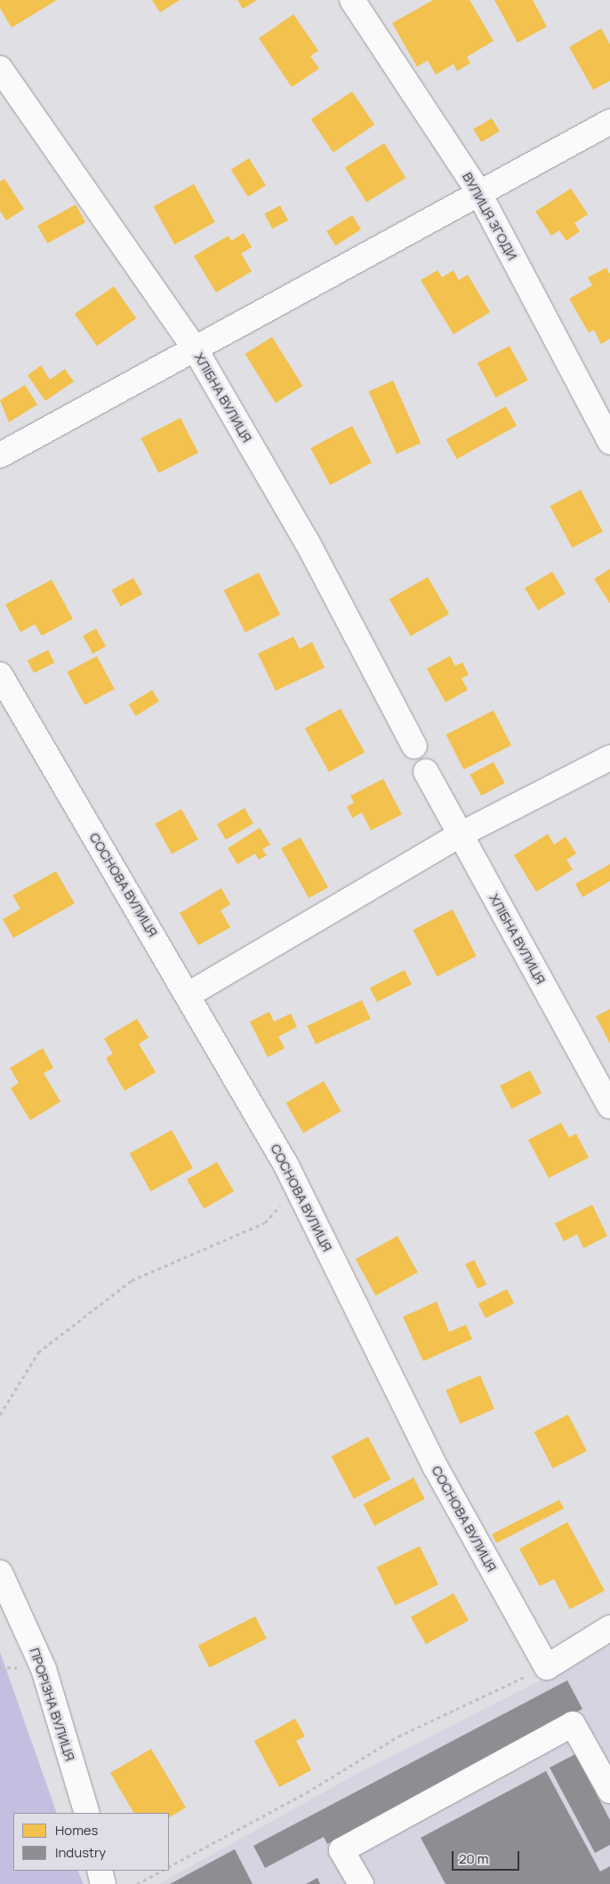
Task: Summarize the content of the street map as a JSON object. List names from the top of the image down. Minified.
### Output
{"streets":{"street":["ВУЛИЦЯ ЗГОДИ","ХЛІБНА ВУЛИЦЯ","СОСНОВА ВУЛИЦЯ","ПРОРІЗНА ВУЛИЦЯ"]},"legend":["Homes","Industry"],"scale_bar":"20 m"}
